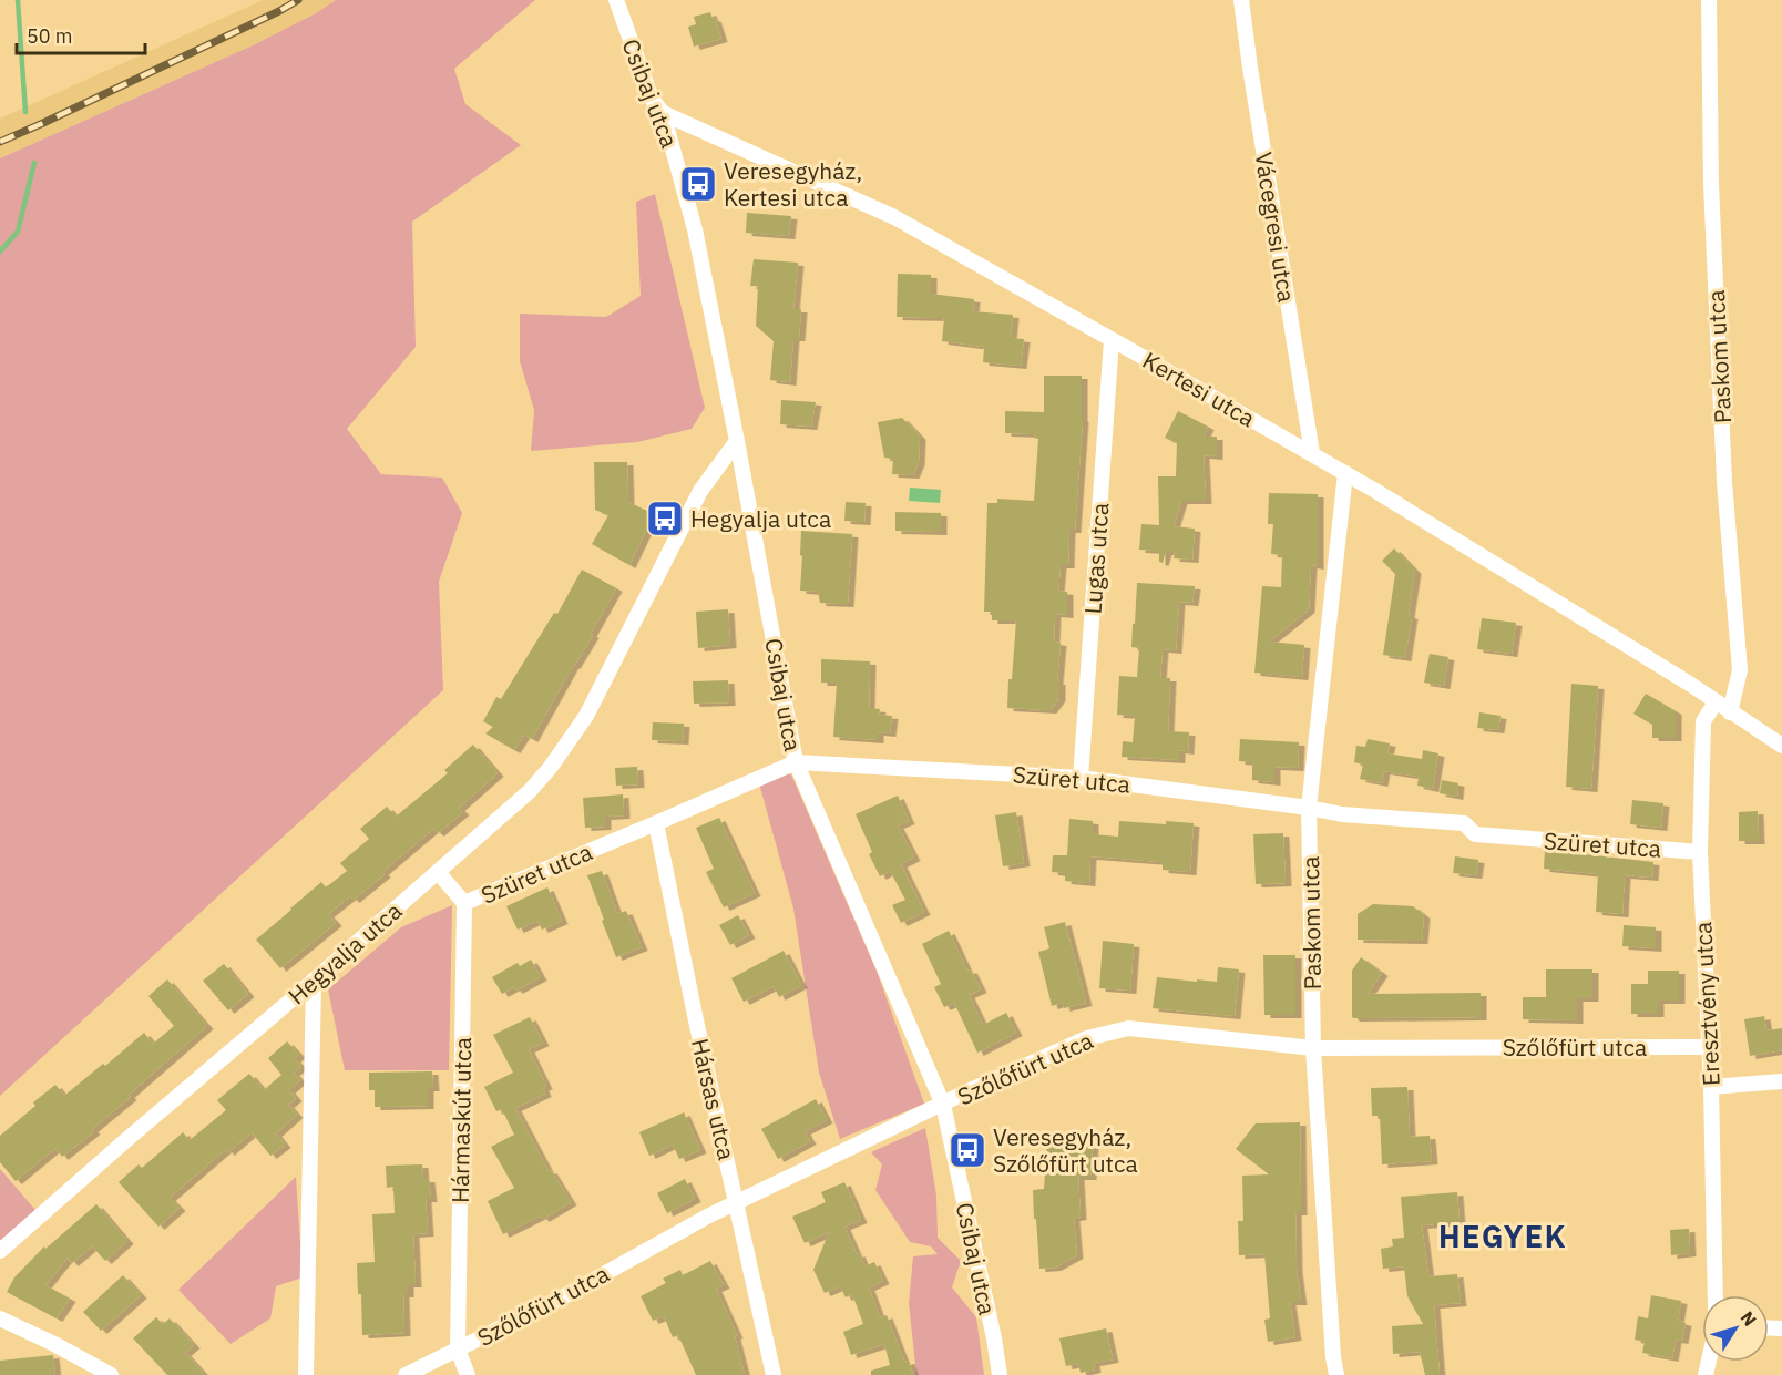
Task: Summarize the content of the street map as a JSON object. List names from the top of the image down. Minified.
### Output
{"streets":{"street":["Csibaj utca","Vácegresi utca","Paskom utca","Kertesi utca","Lugas utca","Szüret utca","Hegyalja utca","Eresztvény utca","Szőlőfürt utca","Hársas utca","Hármaskút utca"]},"crossings":[["Csibaj utca","Kertesi utca"],["Csibaj utca","Szüret utca"],["Csibaj utca","Hegyalja utca"],["Csibaj utca","Szőlőfürt utca"],["Vácegresi utca","Kertesi utca"],["Paskom utca","Kertesi utca"],["Paskom utca","Szüret utca"],["Paskom utca","Szőlőfürt utca"],["Kertesi utca","Lugas utca"],["Kertesi utca","Eresztvény utca"],["Lugas utca","Szüret utca"],["Szüret utca","Eresztvény utca"],["Szüret utca","Hársas utca"],["Szüret utca","Hármaskút utca"],["Eresztvény utca","Szőlőfürt utca"],["Szőlőfürt utca","Hársas utca"],["Szőlőfürt utca","Hármaskút utca"]],"districts":["HEGYEK"],"places":{"bus stop":["Veresegyház, Kertesi utca","Hegyalja utca","Veresegyház, Szőlőfürt utca"]},"scale_bar":"50 m","north":"top right"}
